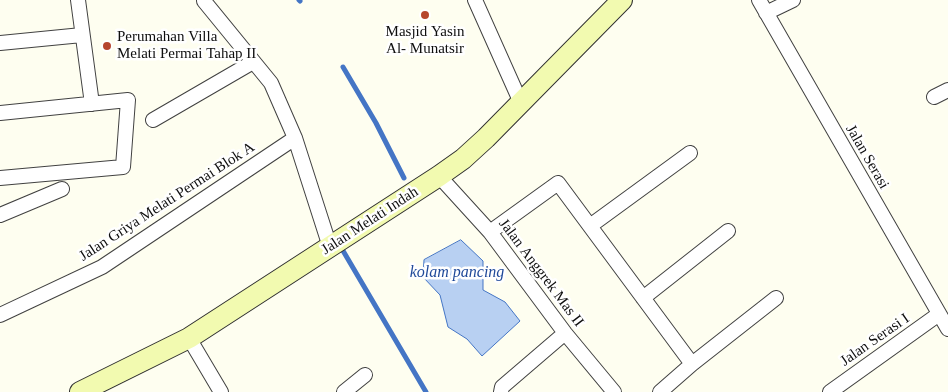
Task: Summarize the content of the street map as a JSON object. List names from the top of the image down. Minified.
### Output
{"streets":{"main road":["Jalan Melati Indah"],"street":["Jalan Serasi","Jalan Griya Melati Permai Blok A","Jalan Anggrek Mas II","Jalan Serasi I"]},"crossings":[["Jalan Serasi","Jalan Serasi I"],["Jalan Melati Indah","Jalan Anggrek Mas II"]],"water":["kolam pancing"],"places":["Masjid Yasin Al- Munatsir","Perumahan Villa Melati Permai Tahap II"]}
